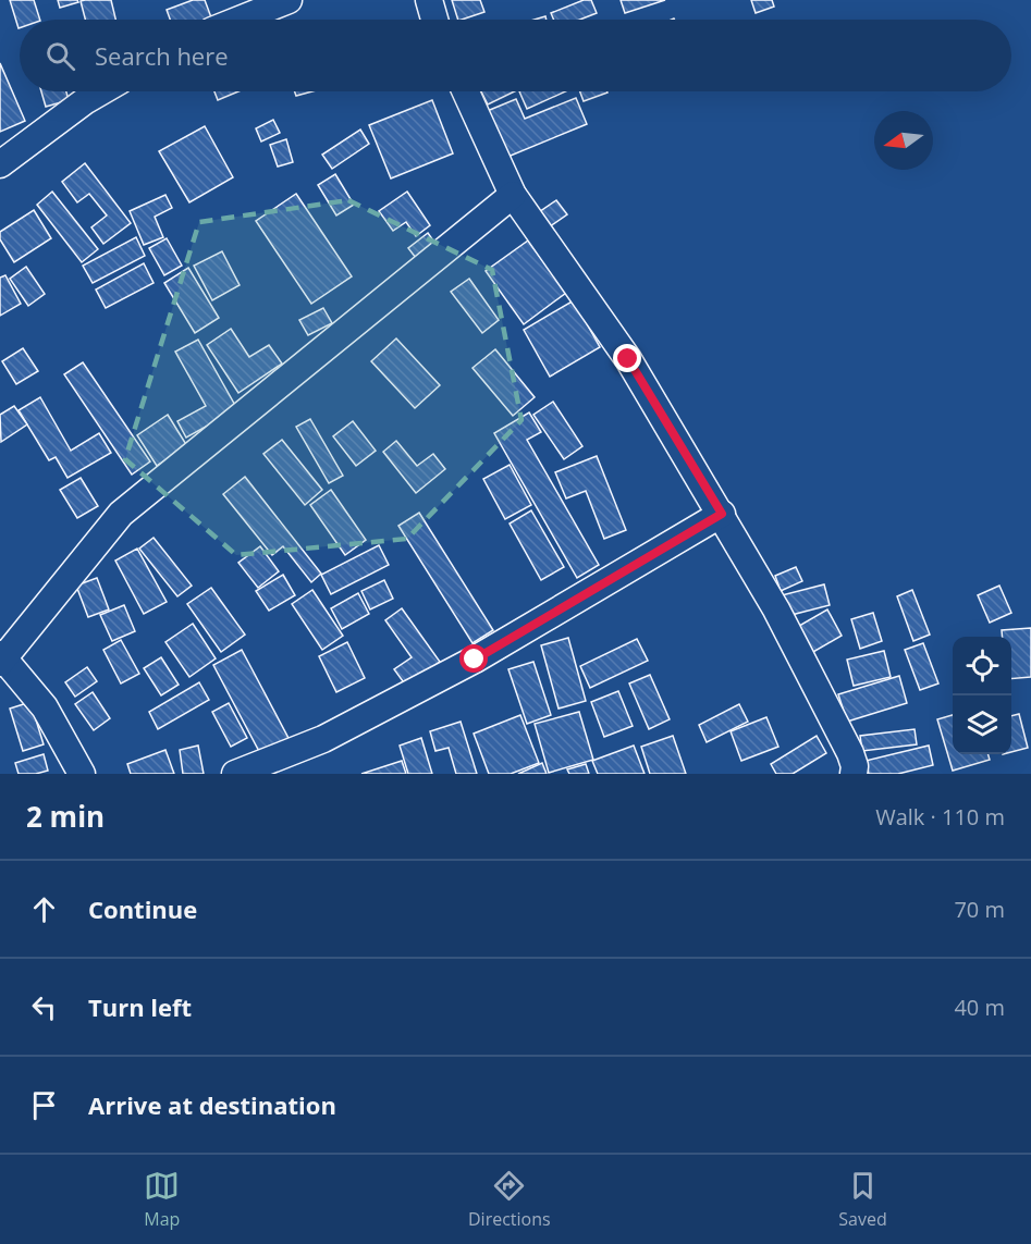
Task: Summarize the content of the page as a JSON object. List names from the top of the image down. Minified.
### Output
{"north":"left","page":{"search":"Search here","heading":["2 min","Walk · 110 m"],"list":[["Continue","70 m"],["Turn left","40 m"],"Arrive at destination"],"nav":["Map","Directions","Saved"]}}
